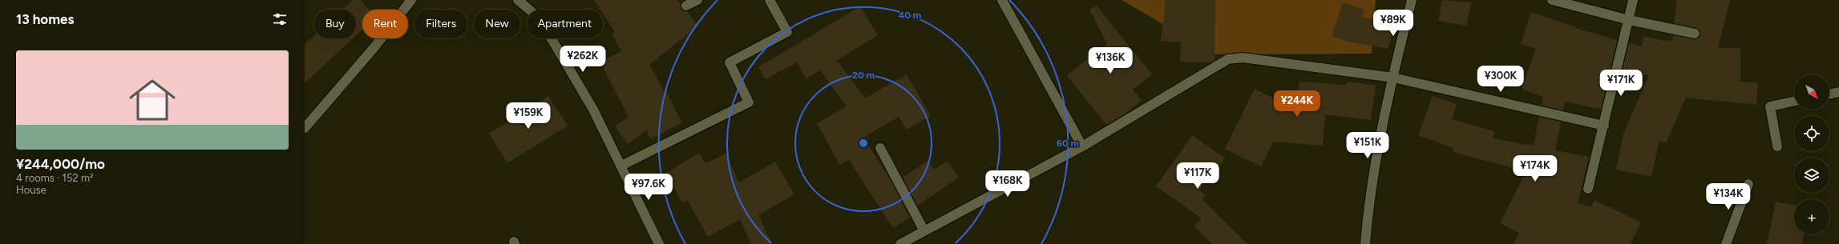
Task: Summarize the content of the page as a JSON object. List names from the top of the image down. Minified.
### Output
{"north":"bottom right","page":{"heading":"13 homes","price":["¥89K","¥262K","¥136K","¥300K","¥171K","¥244K","¥159K","¥151K","¥174K","¥117K","¥168K","¥97.6K","¥134K"],"chip":["Buy","Rent","Filters","New","Apartment"],"list":[{"name":"¥244,000/mo","note":"4 rooms · 152 m² · House"}],"map_buttons":"+"},"rings":["40 m","20 m","60 m"]}
